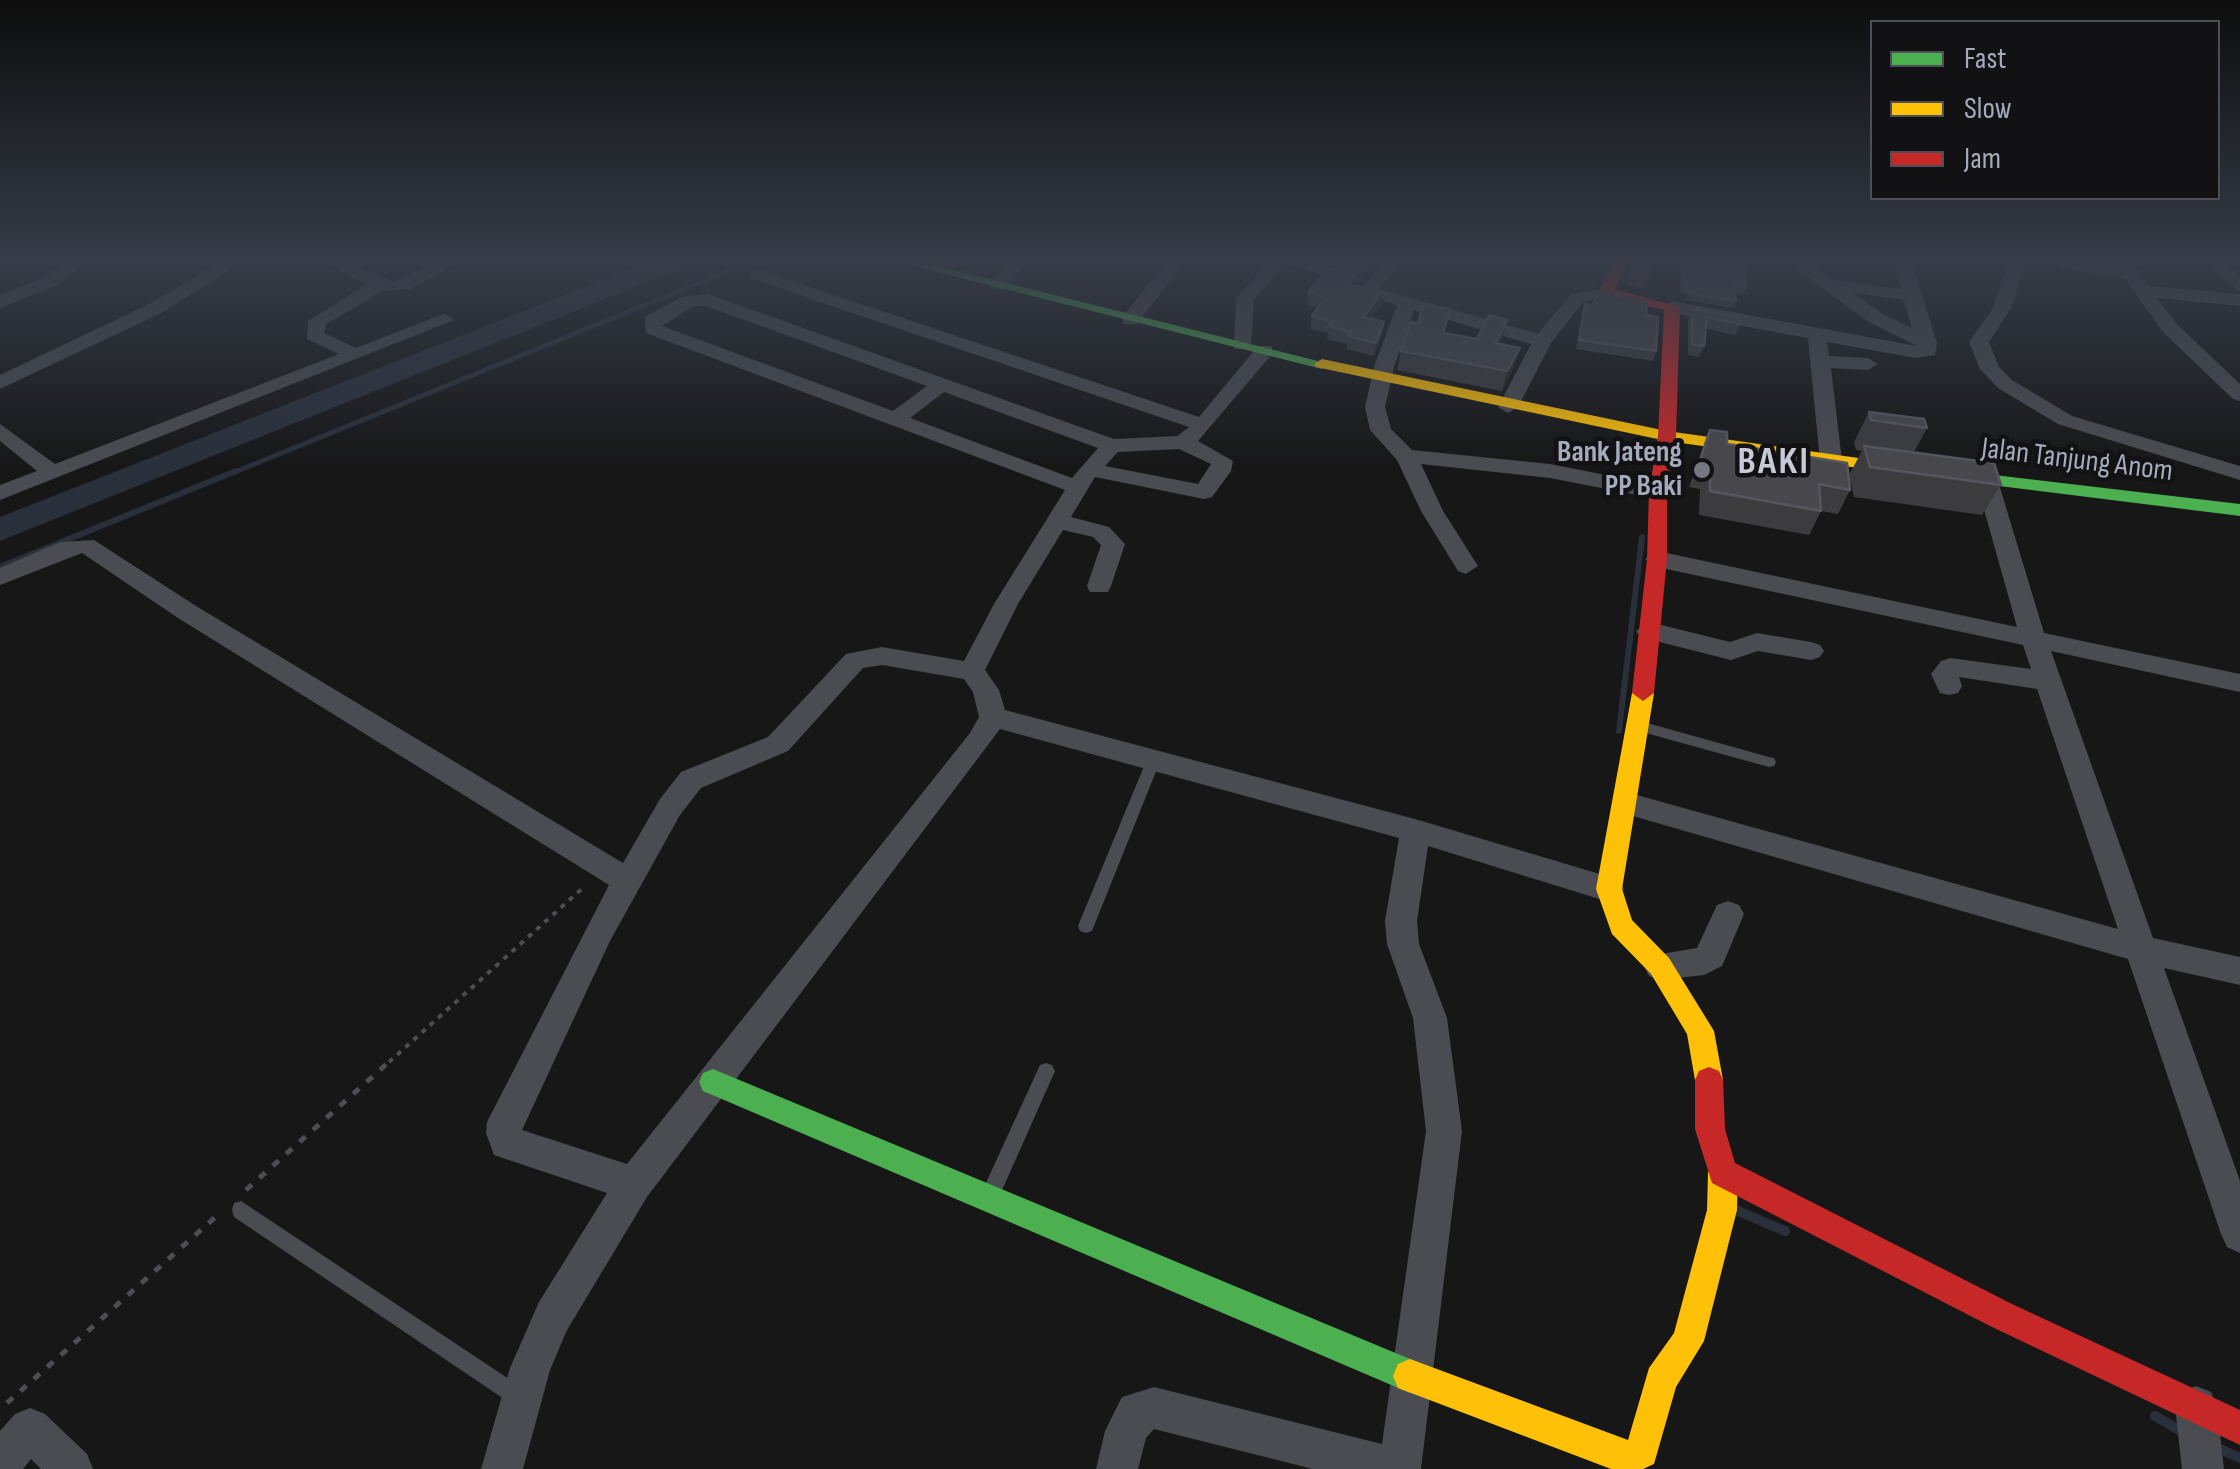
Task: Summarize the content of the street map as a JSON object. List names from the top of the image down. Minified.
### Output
{"streets":{"street":["Jalan Tanjung Anom"]},"districts":["BAKI"],"places":["Bank Jateng PP Baki"],"legend":["Fast","Slow","Jam"]}
